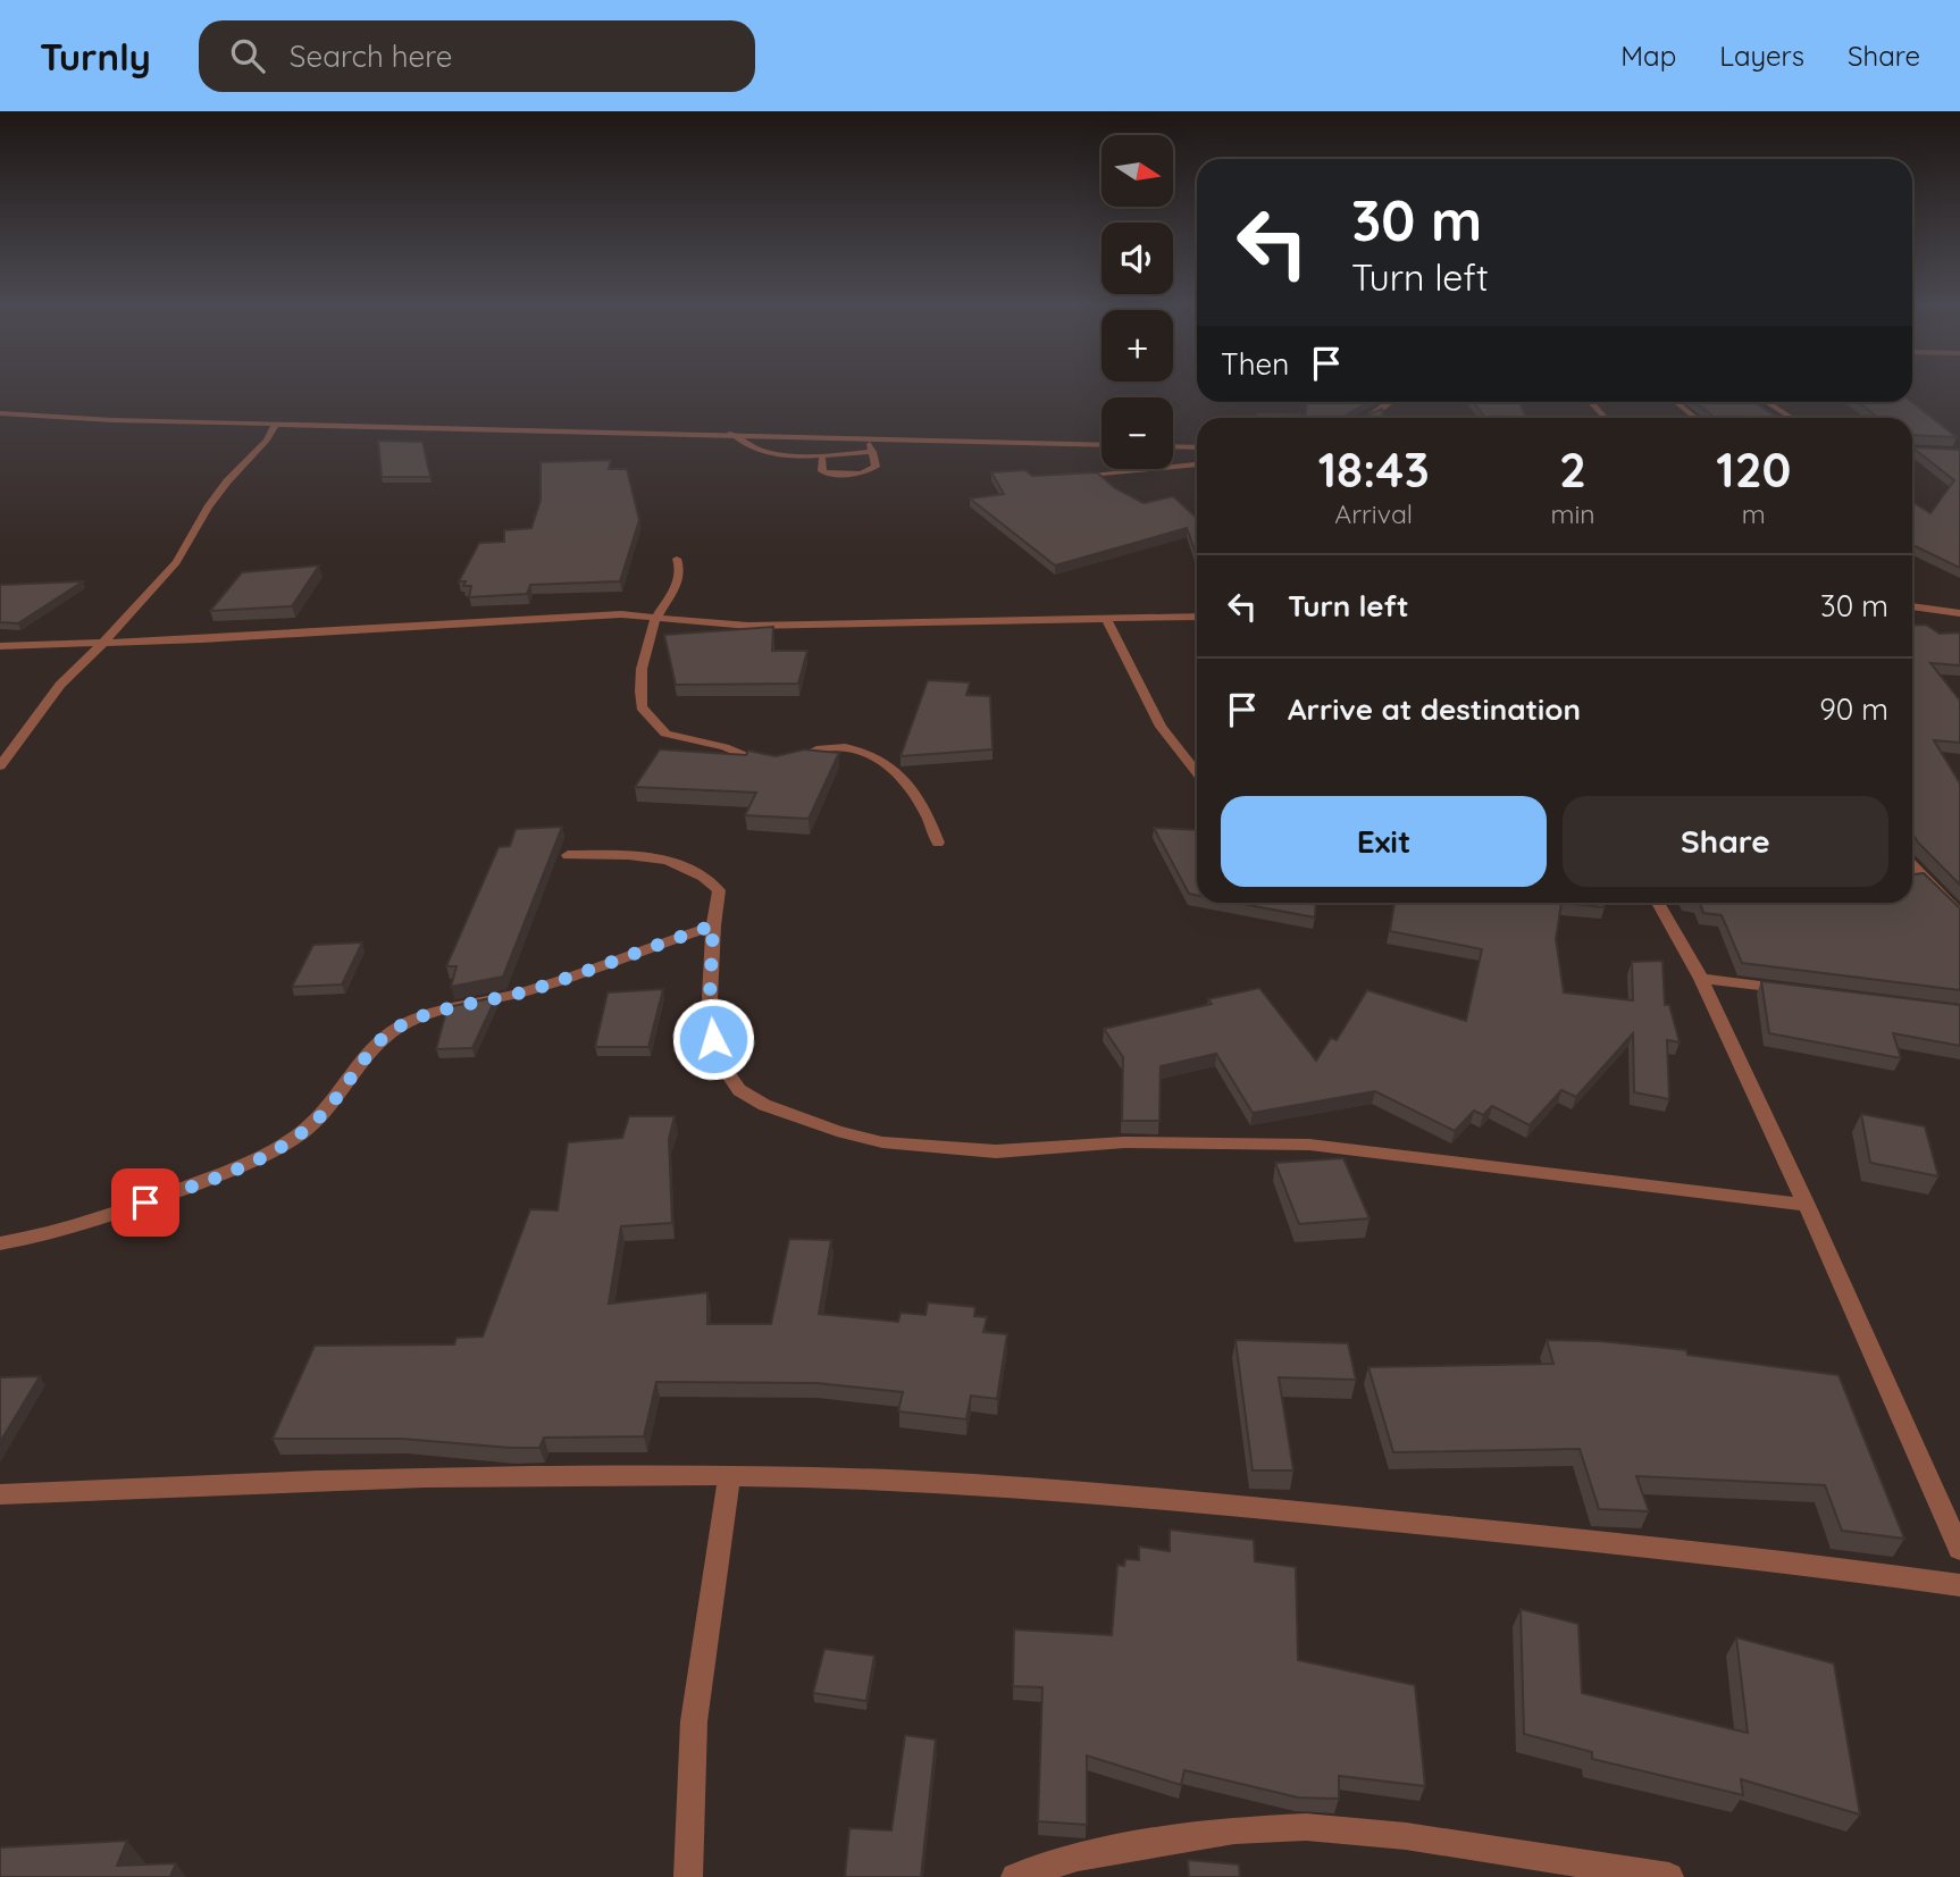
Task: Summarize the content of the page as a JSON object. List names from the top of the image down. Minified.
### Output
{"north":"right","page":{"header":"Turnly","search":"Search here","nav":["Map","Layers","Share"],"map_buttons":["+","−"],"turn":["30 m","Turn left"],"then":"Then","eta":["18:43","Arrival","2","min","120","m"],"list":[{"name":"Turn left","value":"30 m"},{"name":"Arrive at destination","value":"90 m"}],"buttons":["Exit","Share"]}}
